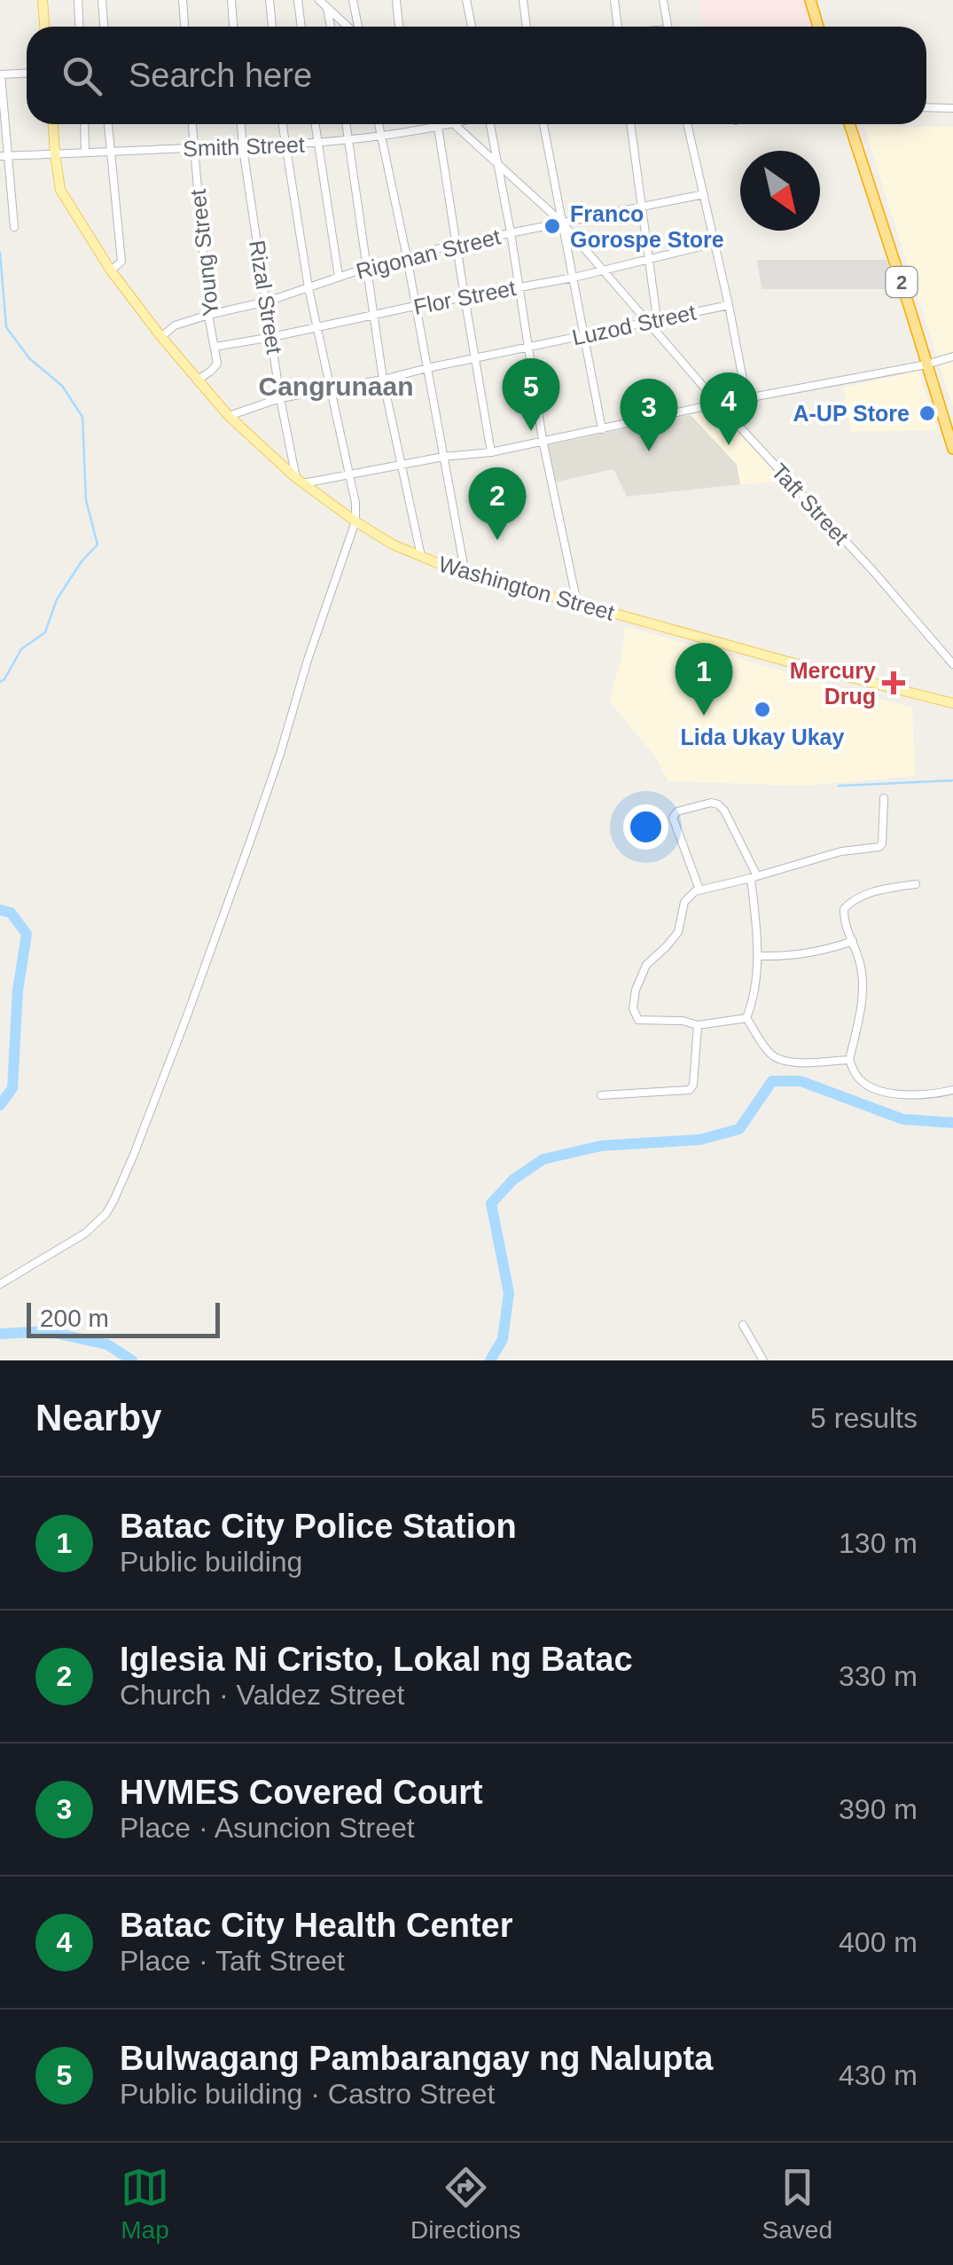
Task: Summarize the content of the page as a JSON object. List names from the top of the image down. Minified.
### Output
{"streets":{"highway":["2"],"main road":["Washington Street"],"street":["Smith Street","Young Street","Rigonan Street","Rizal Street","Flor Street","Luzod Street","Taft Street"]},"crossings":[["Smith Street","Young Street"],["Smith Street","Rizal Street"],["Smith Street","Taft Street"],["Smith Street","Washington Street"],["Young Street","Rigonan Street"],["Young Street","Flor Street"],["Young Street","Washington Street"],["Rigonan Street","Rizal Street"],["Rigonan Street","Taft Street"],["Rigonan Street","Washington Street"],["Rizal Street","Flor Street"],["Rizal Street","Luzod Street"],["Rizal Street","Washington Street"],["Flor Street","Taft Street"],["Luzod Street","Taft Street"],["Luzod Street","Washington Street"]],"districts":["Cangrunaan"],"places":{"other":["Franco Gorospe Store","A-UP Store","Lida Ukay Ukay"],"health":["Mercury Drug"]},"scale_bar":"200 m","north":"bottom right","page":{"search":"Search here","pins":["5","4","3","2","1"],"scale":"200 m","heading":["Nearby","5 results"],"list":[{"mark":"1","name":"Batac City Police Station","note":"Public building","value":"130 m"},{"mark":"2","name":"Iglesia Ni Cristo, Lokal ng Batac","note":"Church · Valdez Street","value":"330 m"},{"mark":"3","name":"HVMES Covered Court","note":"Place · Asuncion Street","value":"390 m"},{"mark":"4","name":"Batac City Health Center","note":"Place · Taft Street","value":"400 m"},{"mark":"5","name":"Bulwagang Pambarangay ng Nalupta","note":"Public building · Castro Street","value":"430 m"}],"nav":["Map","Directions","Saved"]}}
